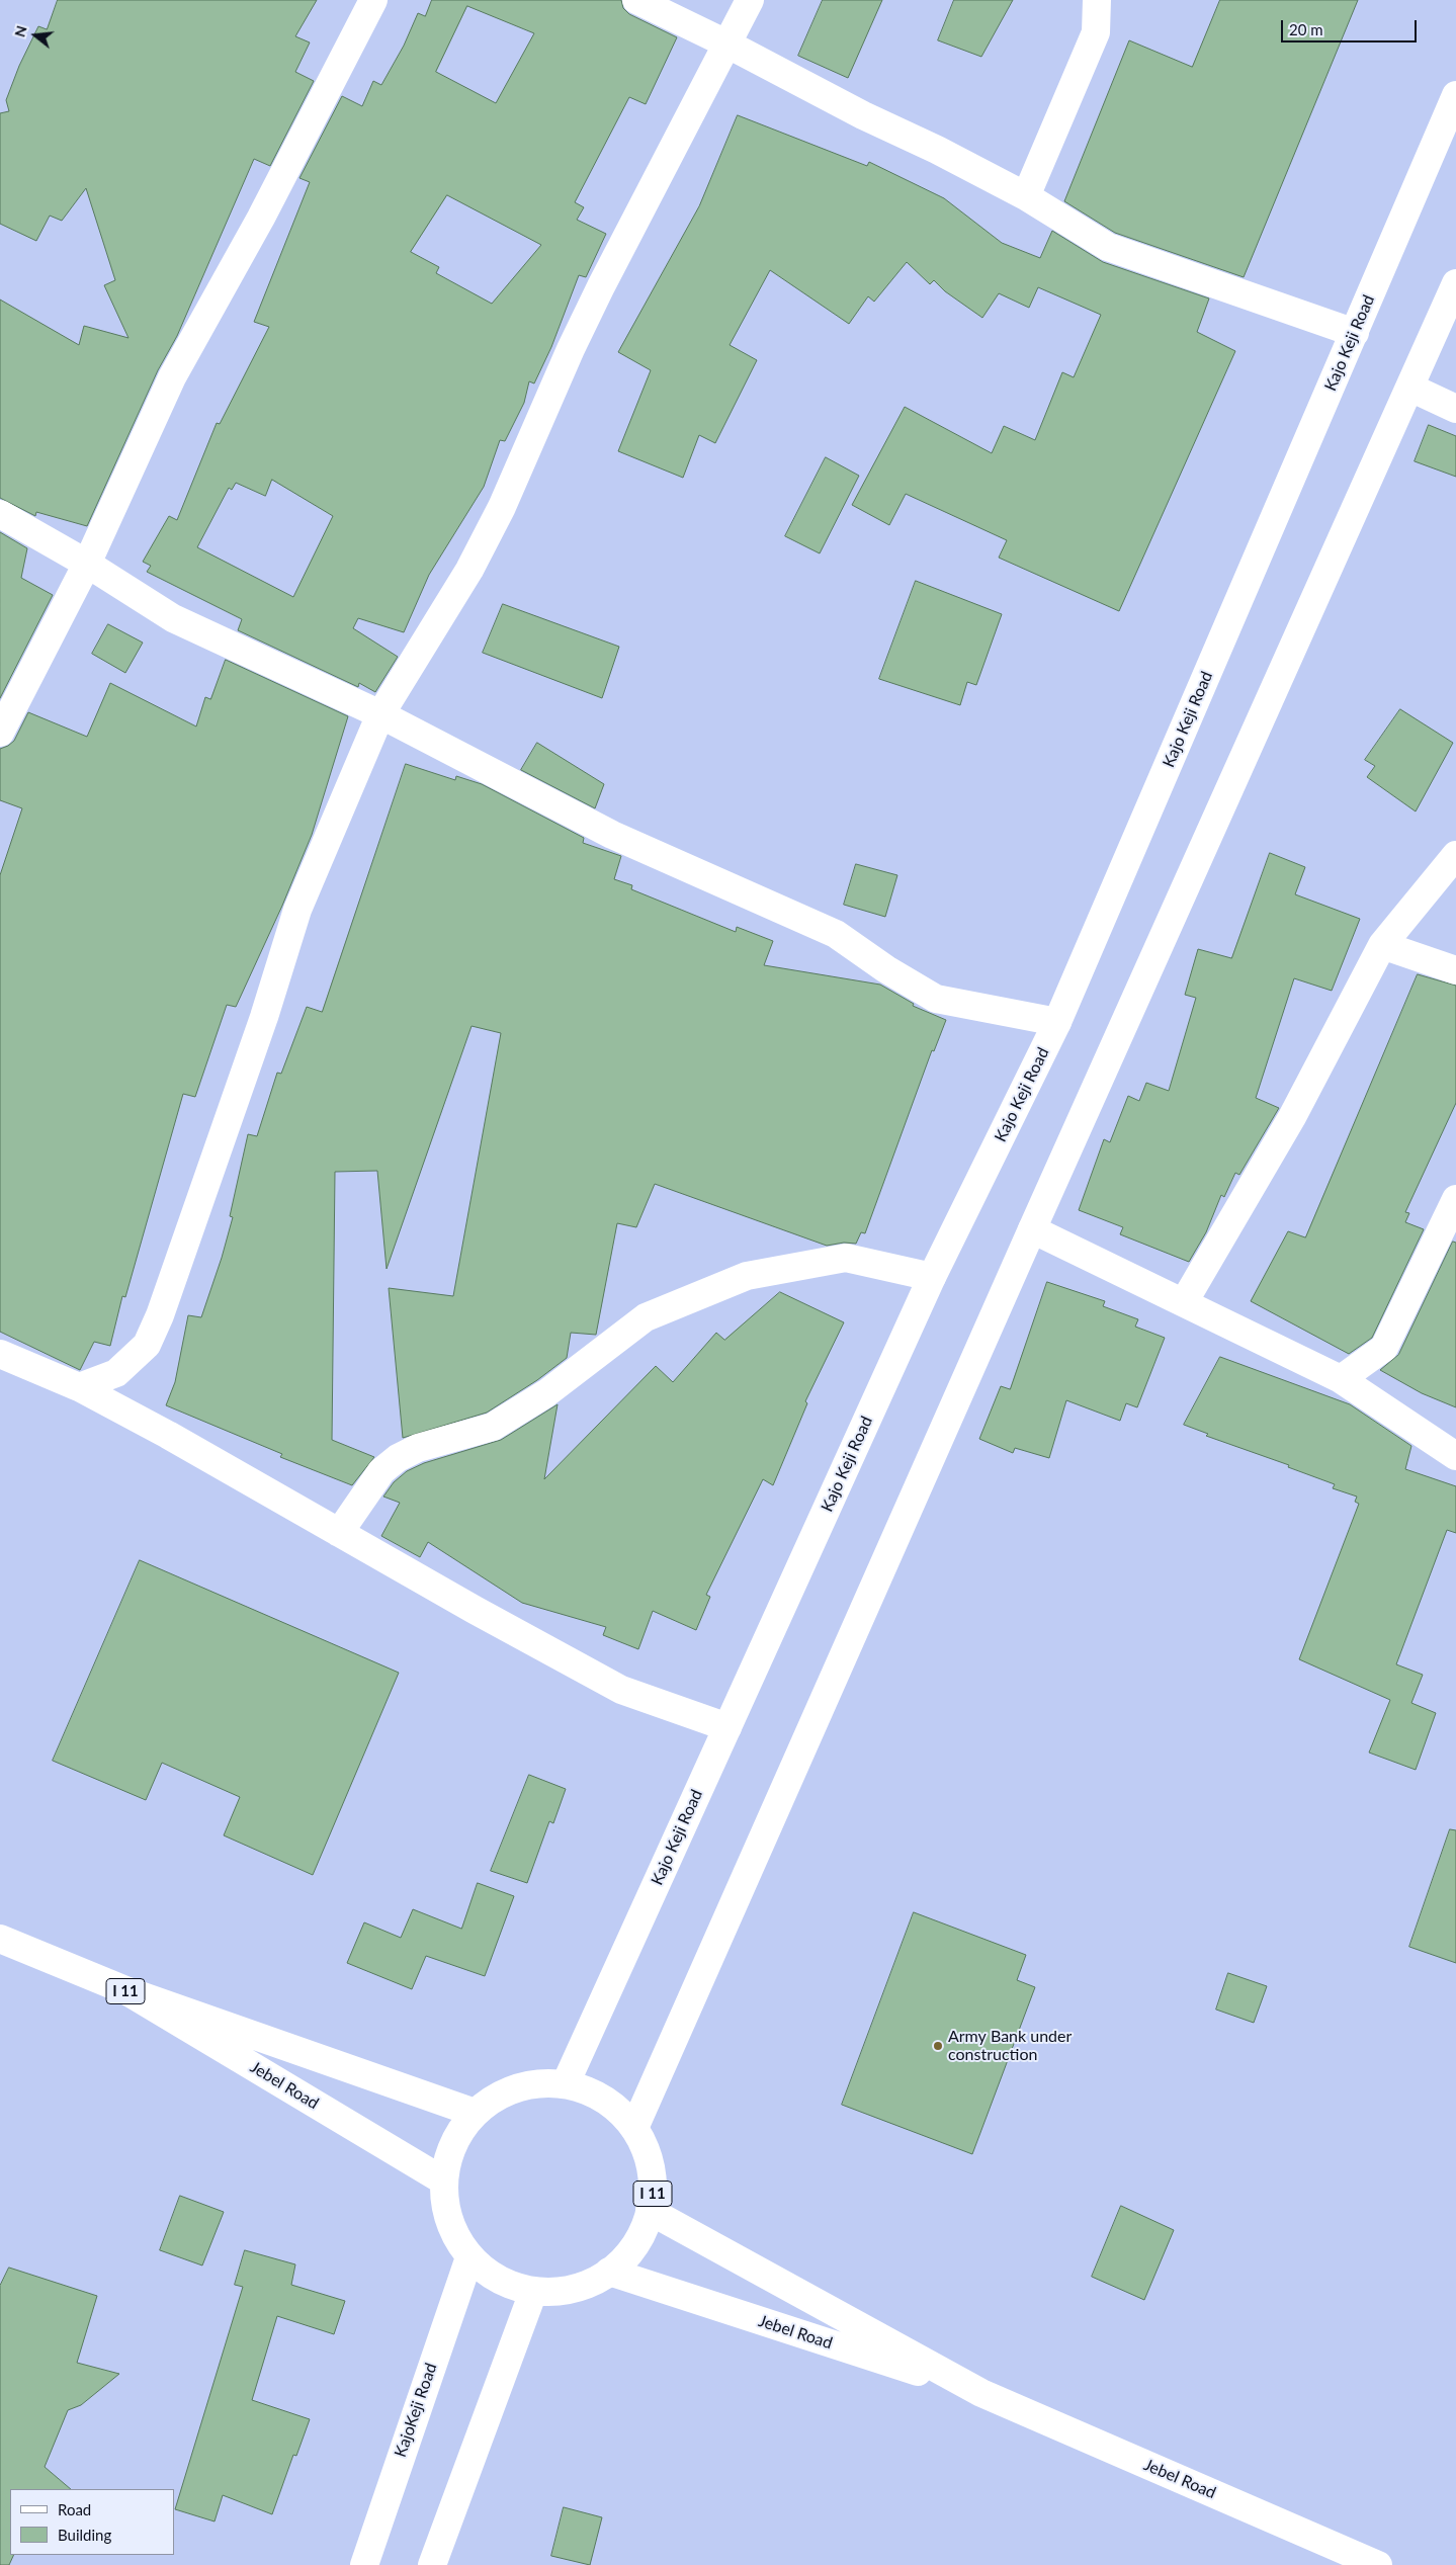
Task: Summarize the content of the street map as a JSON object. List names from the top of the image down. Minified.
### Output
{"streets":{"main road":["Kajo Keji Road","I 11","Jebel Road","KajoKeji Road"]},"crossings":[["Kajo Keji Road","I 11"],["I 11","Jebel Road"],["I 11","KajoKeji Road"]],"places":["Army Bank under construction"],"legend":["Road","Building"],"scale_bar":"20 m","north":"left"}
